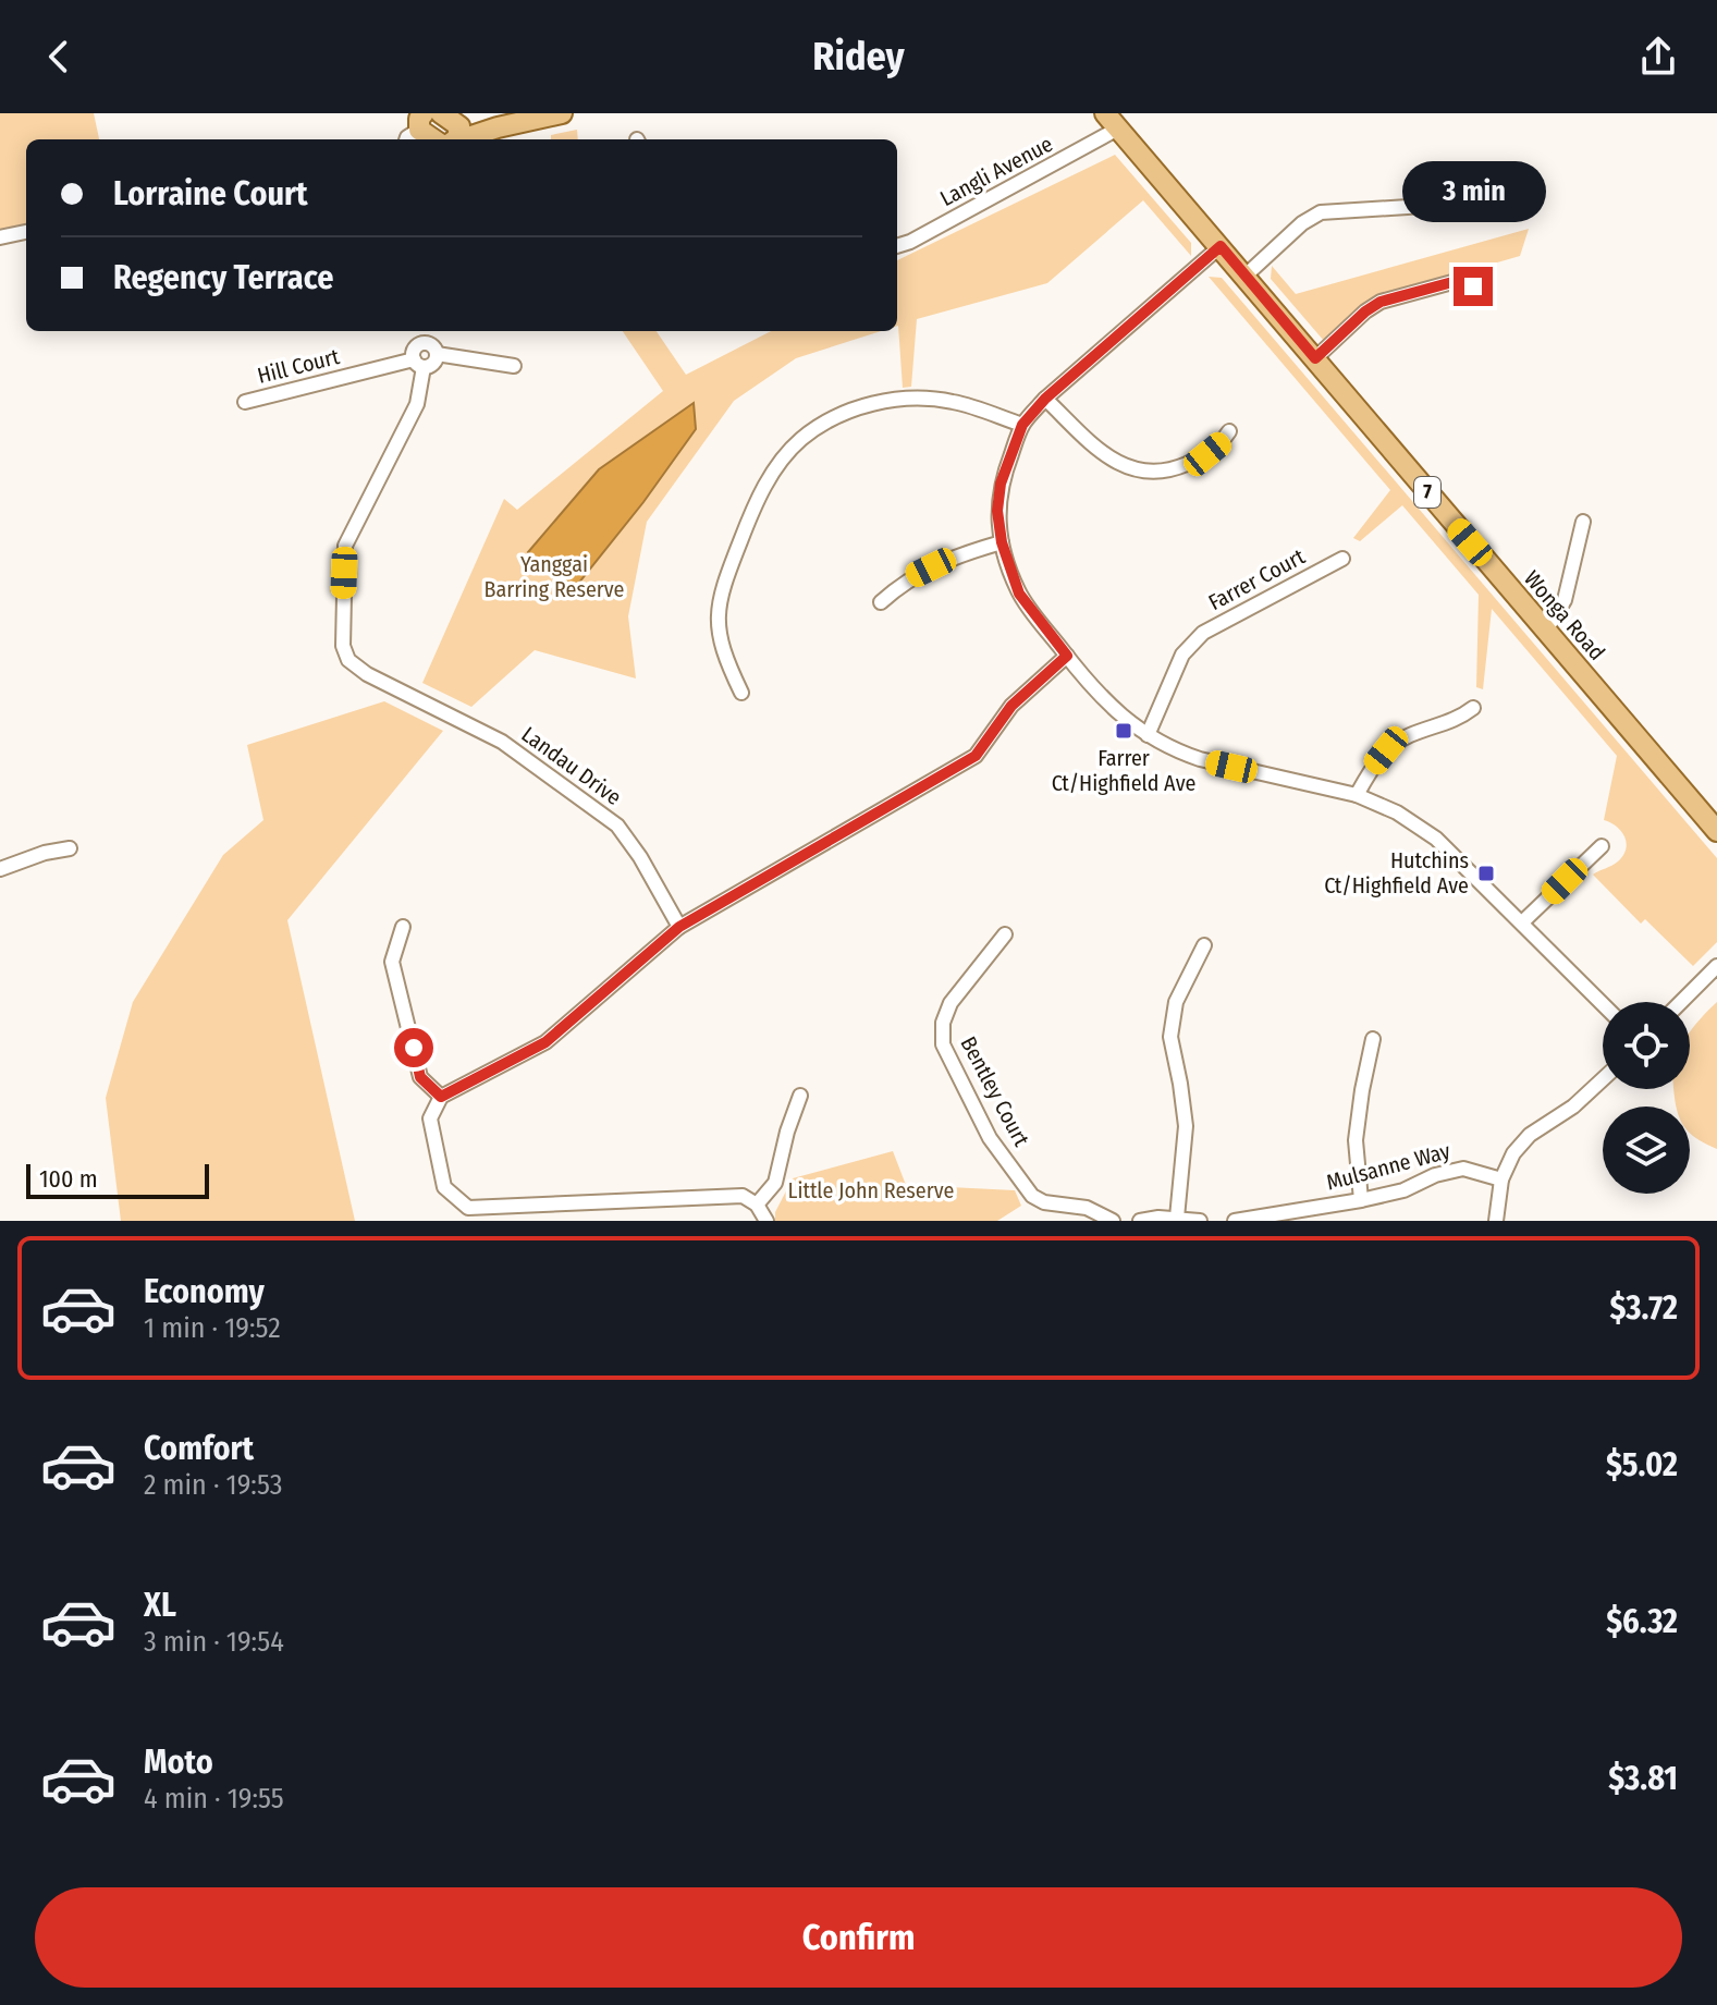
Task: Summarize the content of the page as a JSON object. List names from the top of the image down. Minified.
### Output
{"streets":{"main road":["7","Wonga Road"],"street":["Langli Avenue","Hill Court","Farrer Court","Landau Drive","Bentley Court","Mulsanne Way"]},"crossings":[["Langli Avenue","Wonga Road"],["Hill Court","Landau Drive"]],"parks":["Yanggai Barring Reserve","Little John Reserve"],"places":{"transit":["Farrer Ct/Highfield Ave","Hutchins Ct/Highfield Ave"]},"scale_bar":"100 m","page":{"header":"Ridey","banner":["Lorraine Court","Regency Terrace"],"bubble":"3 min","scale":"100 m","list":[{"name":"Economy","note":"1 min · 19:52","value":"$3.72"},{"name":"Comfort","note":"2 min · 19:53","value":"$5.02"},{"name":"XL","note":"3 min · 19:54","value":"$6.32"},{"name":"Moto","note":"4 min · 19:55","value":"$3.81"}],"buttons":"Confirm"}}
